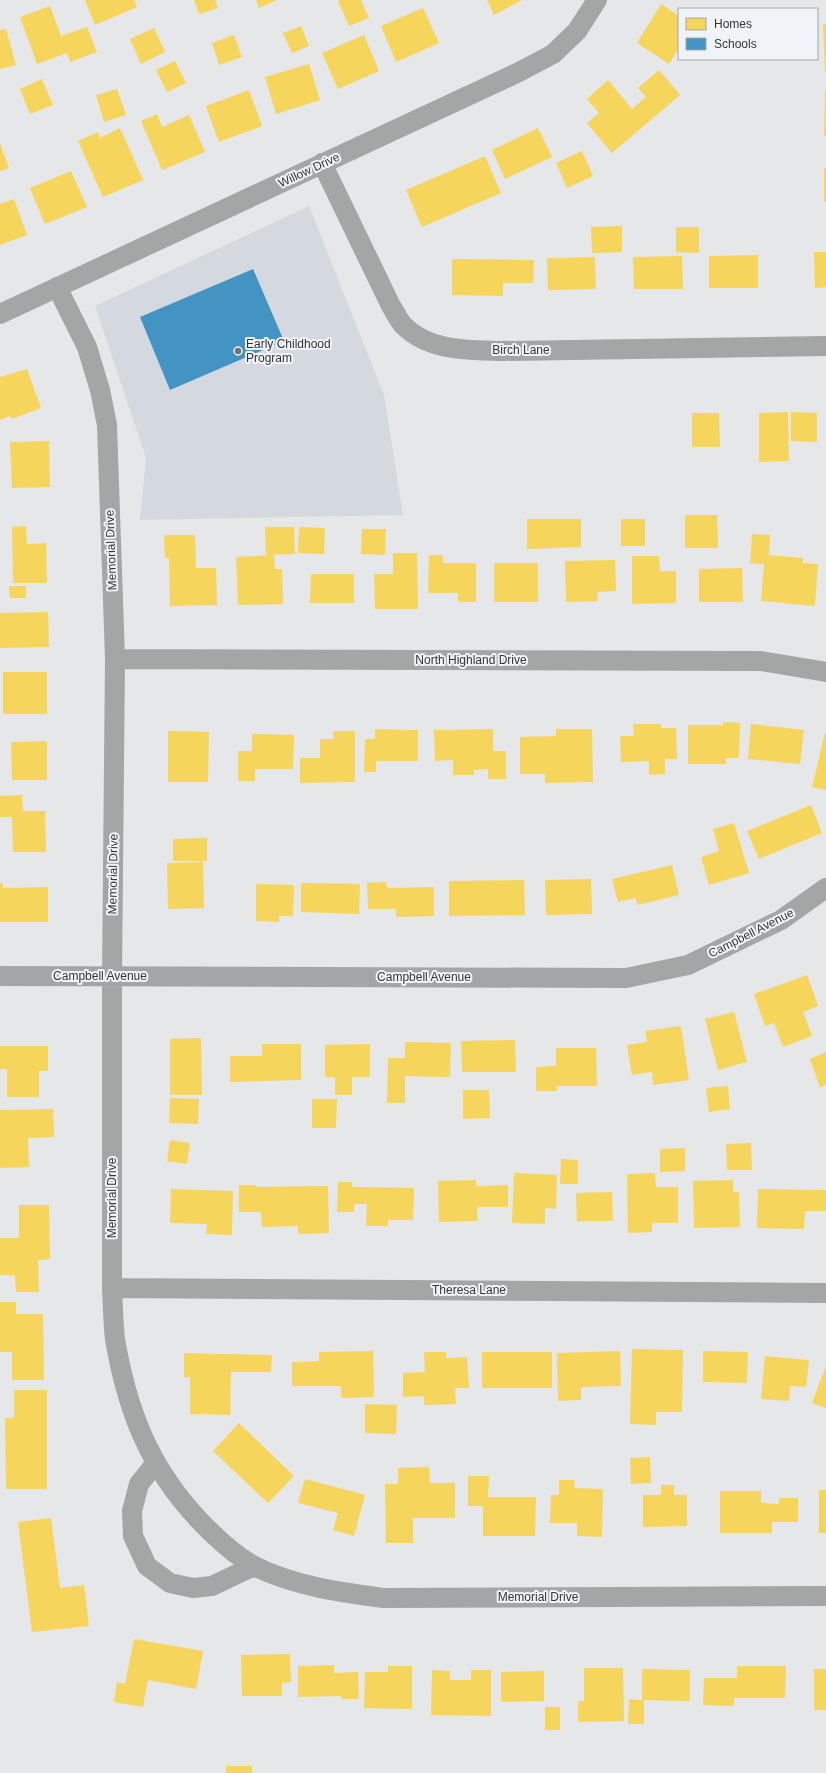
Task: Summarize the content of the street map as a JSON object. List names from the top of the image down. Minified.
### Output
{"streets":{"street":["Willow Drive","Birch Lane","Memorial Drive","North Highland Drive","Campbell Avenue","Theresa Lane"]},"crossings":[["Willow Drive","Birch Lane"],["Willow Drive","Memorial Drive"],["Memorial Drive","North Highland Drive"],["Memorial Drive","Campbell Avenue"],["Memorial Drive","Theresa Lane"]],"places":["Early Childhood Program"],"legend":["Homes","Schools"]}
